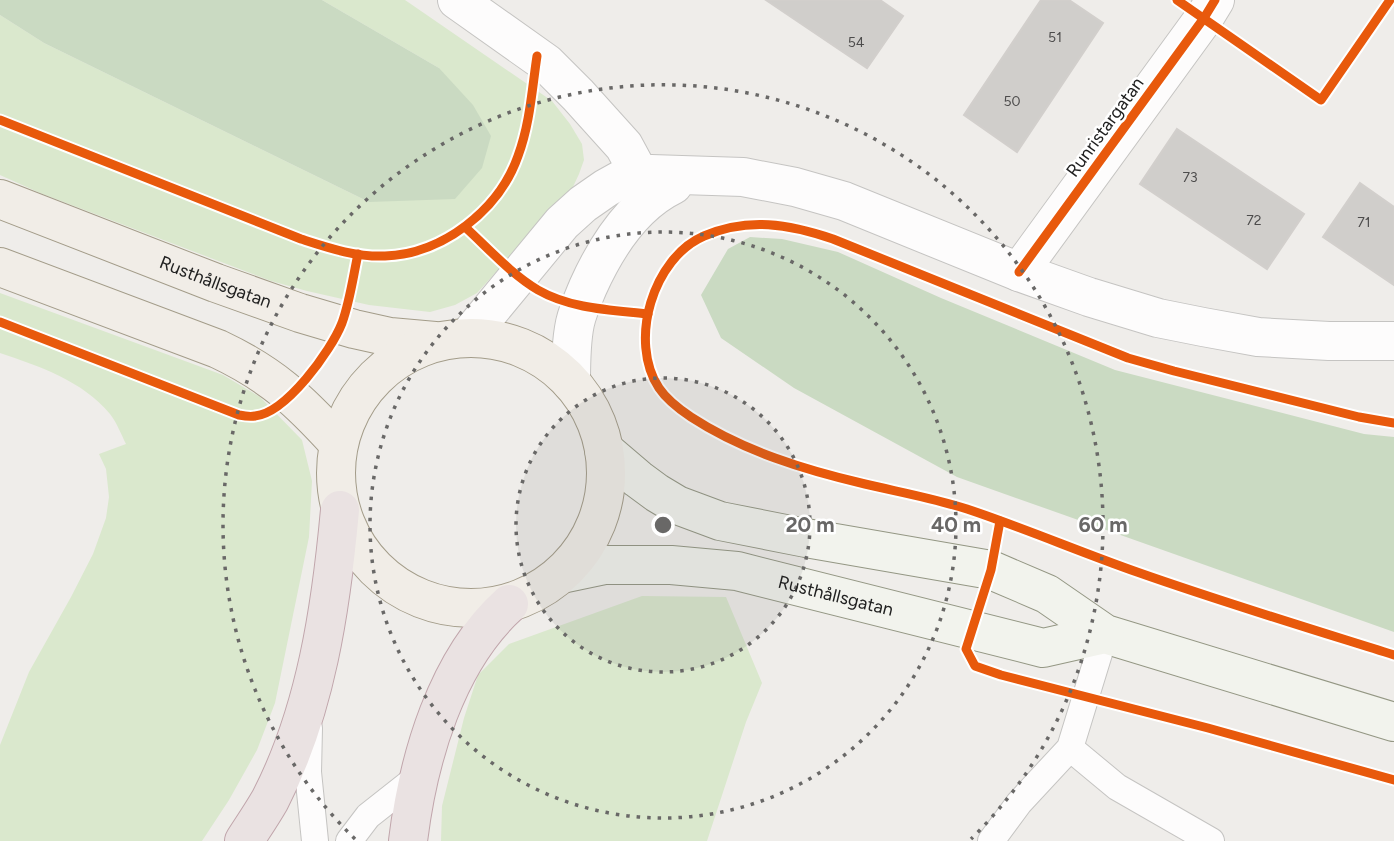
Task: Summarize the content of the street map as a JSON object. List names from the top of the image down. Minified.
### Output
{"streets":{"main road":["Rusthållsgatan"],"street":["Runristargatan"]},"house_numbers":["51","54","50","73","72","71"],"rings":["20 m","40 m","60 m"]}
